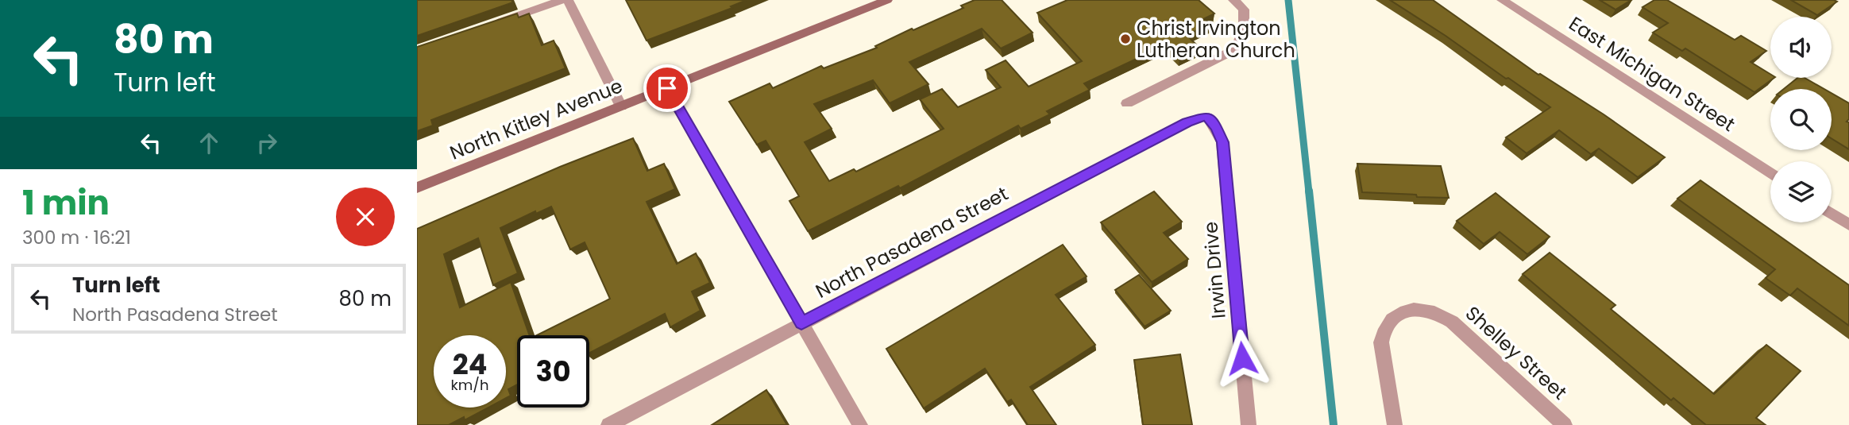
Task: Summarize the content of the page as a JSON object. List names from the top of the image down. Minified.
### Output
{"streets":{"street":["East Michigan Street","North Kitley Avenue","North Pasadena Street","Irwin Drive","Shelley Street"]},"crossings":[["North Pasadena Street","Irwin Drive"]],"places":["Christ Irvington Lutheran Church"],"page":{"turn":["80 m","Turn left"],"heading":["1 min","300 m · 16:21"],"list":[{"name":"Turn left","note":"North Pasadena Street","value":"80 m"}],"speed":"24 km/h","limit":"30"}}
